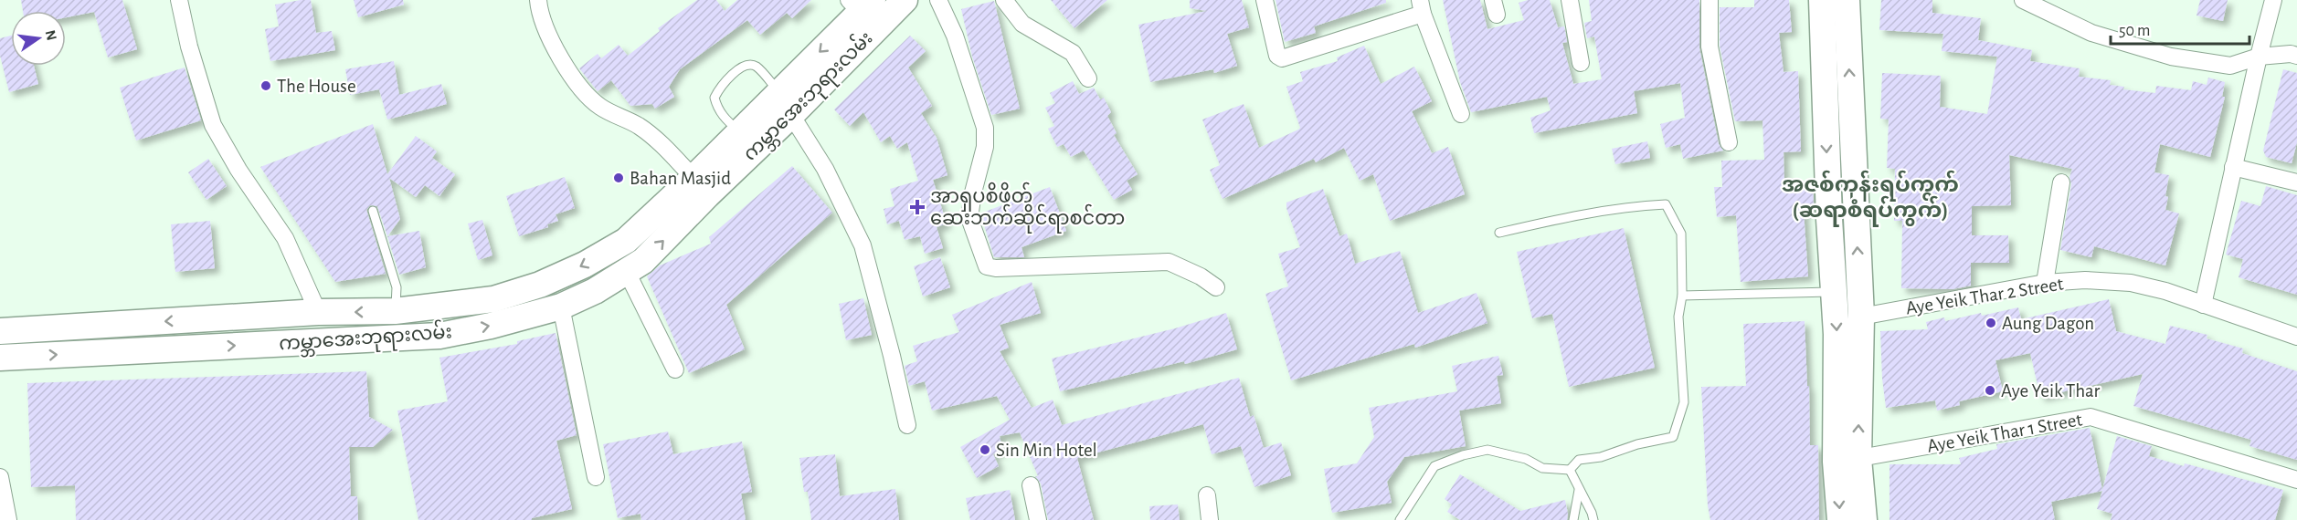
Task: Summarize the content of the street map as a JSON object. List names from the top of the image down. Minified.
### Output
{"streets":{"main road":["ကမ္ဘာအေးဘုရားလမ်း"],"street":["Aye Yeik Thar 2 Street","Aye Yeik Thar 1 Street"]},"districts":["အဇစ်ကုန်းရပ်ကွက် (ဆရာစံရပ်ကွက်)"],"places":{"other":["The House","Bahan Masjid","Aung Dagon","Aye Yeik Thar","Sin Min Hotel"],"health":["အာရှပစိဖိတ် ဆေးဘက်ဆိုင်ရာစင်တာ"]},"scale_bar":"50 m","north":"right"}
